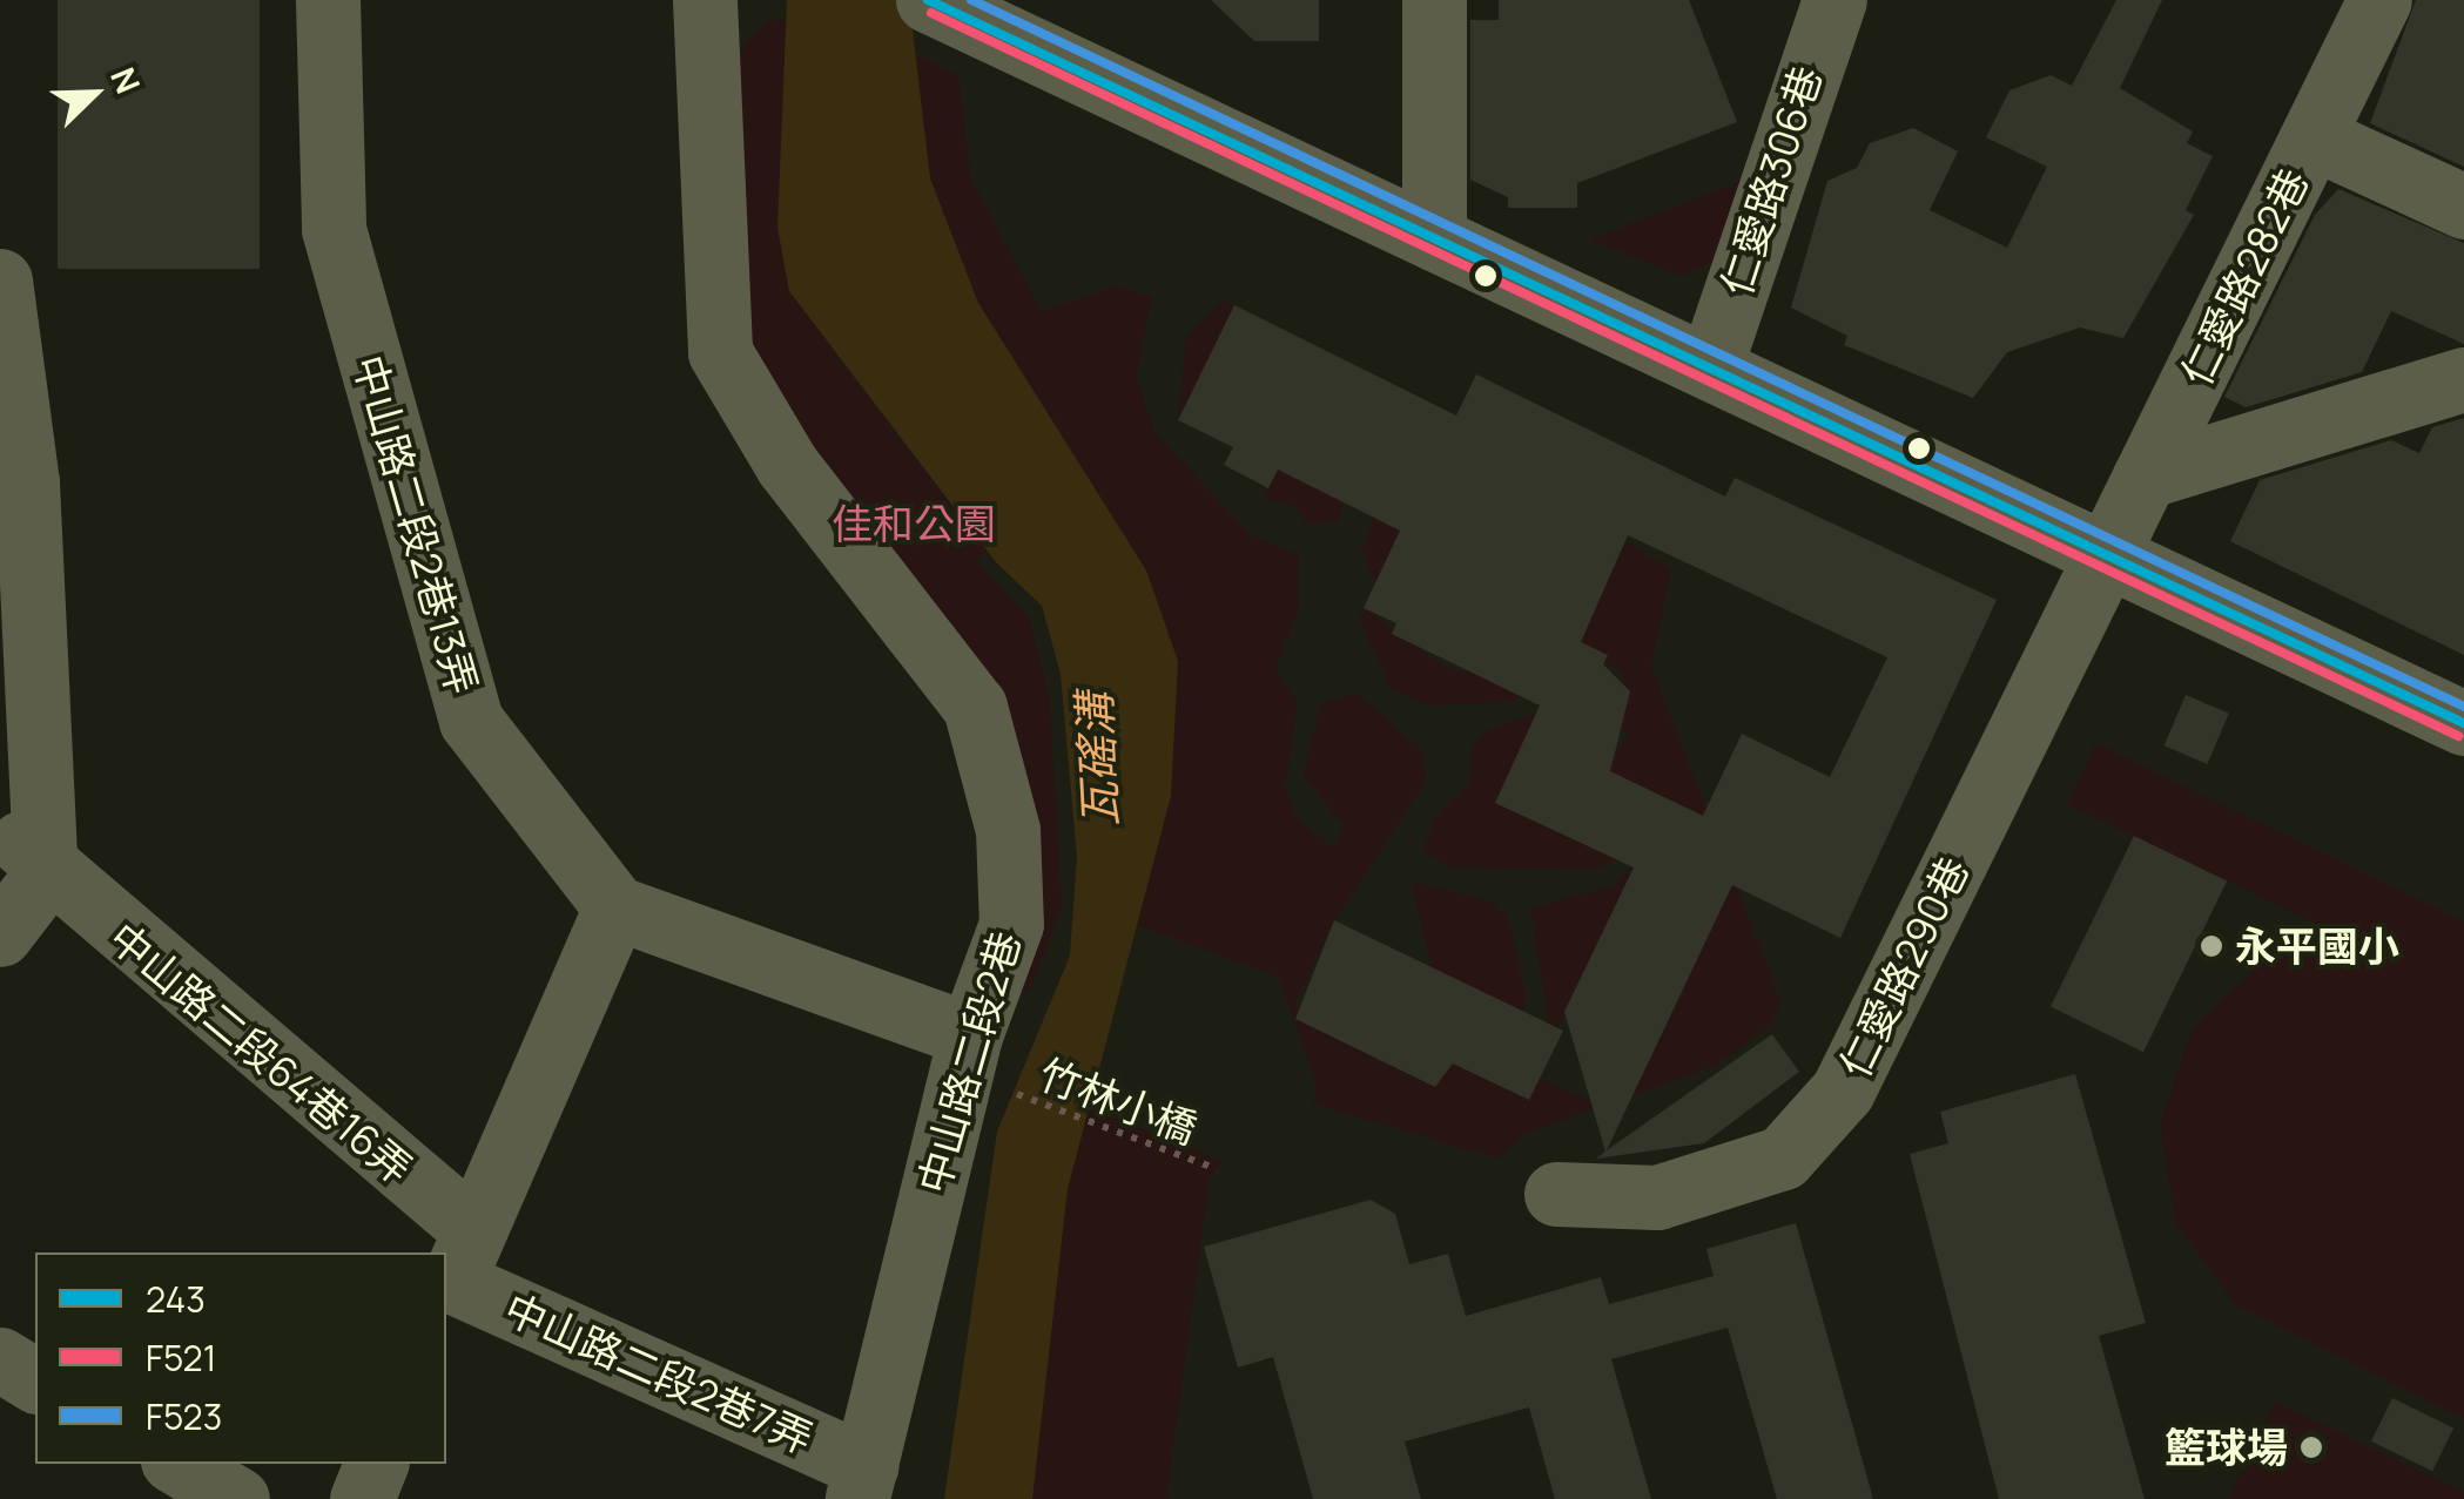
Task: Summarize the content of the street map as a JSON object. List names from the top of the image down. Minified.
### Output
{"streets":{"street":["仁愛路306巷","仁愛路282巷","中山路二段2巷13弄","仁愛路290巷","中山路二段64巷16弄","中山路二段2巷","中山路二段2巷7弄"],"path":["竹林小橋"]},"crossings":[["仁愛路282巷","仁愛路290巷"],["中山路二段2巷","竹林小橋"],["中山路二段2巷","中山路二段2巷7弄"]],"water":["瓦磘溝"],"parks":["佳和公園"],"places":["永平國小","籃球場"],"lines":["transit line 243","transit line F523","transit line F521"],"legend":["243","F521","F523"],"north":"top right"}
